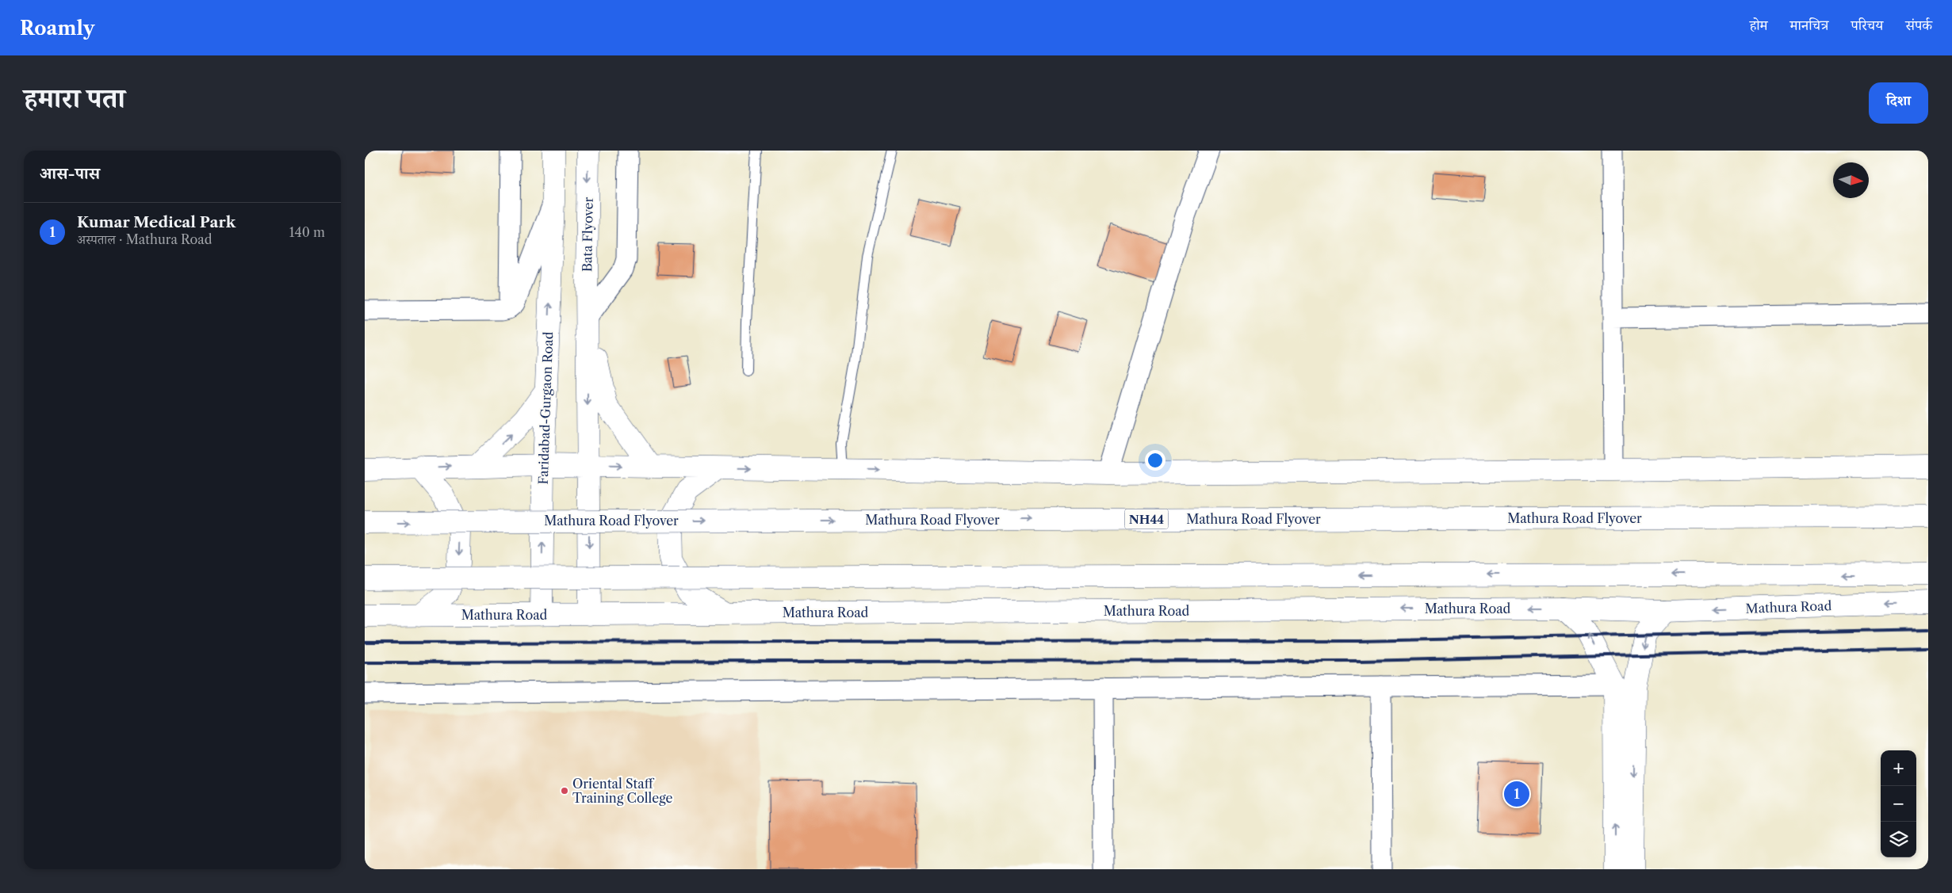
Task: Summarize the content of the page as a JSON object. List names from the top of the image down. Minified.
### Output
{"streets":{"main road":["Bata Flyover","Faridabad-Gurgaon Road","Mathura Road Flyover","NH44","Mathura Road"]},"crossings":[["Faridabad-Gurgaon Road","Mathura Road"]],"one_way":["Bata Flyover"],"places":["Oriental Staff Training College"],"north":"right","page":{"header":"Roamly","nav":["होम","मानचित्र","परिचय","संपर्क"],"title":"हमारा पता","buttons":"दिशा","heading":"आस-पास","list":[{"mark":"1","name":"Kumar Medical Park","note":"अस्पताल · Mathura Road","value":"140 m"}],"map_buttons":["+","−"],"pins":"1"}}
